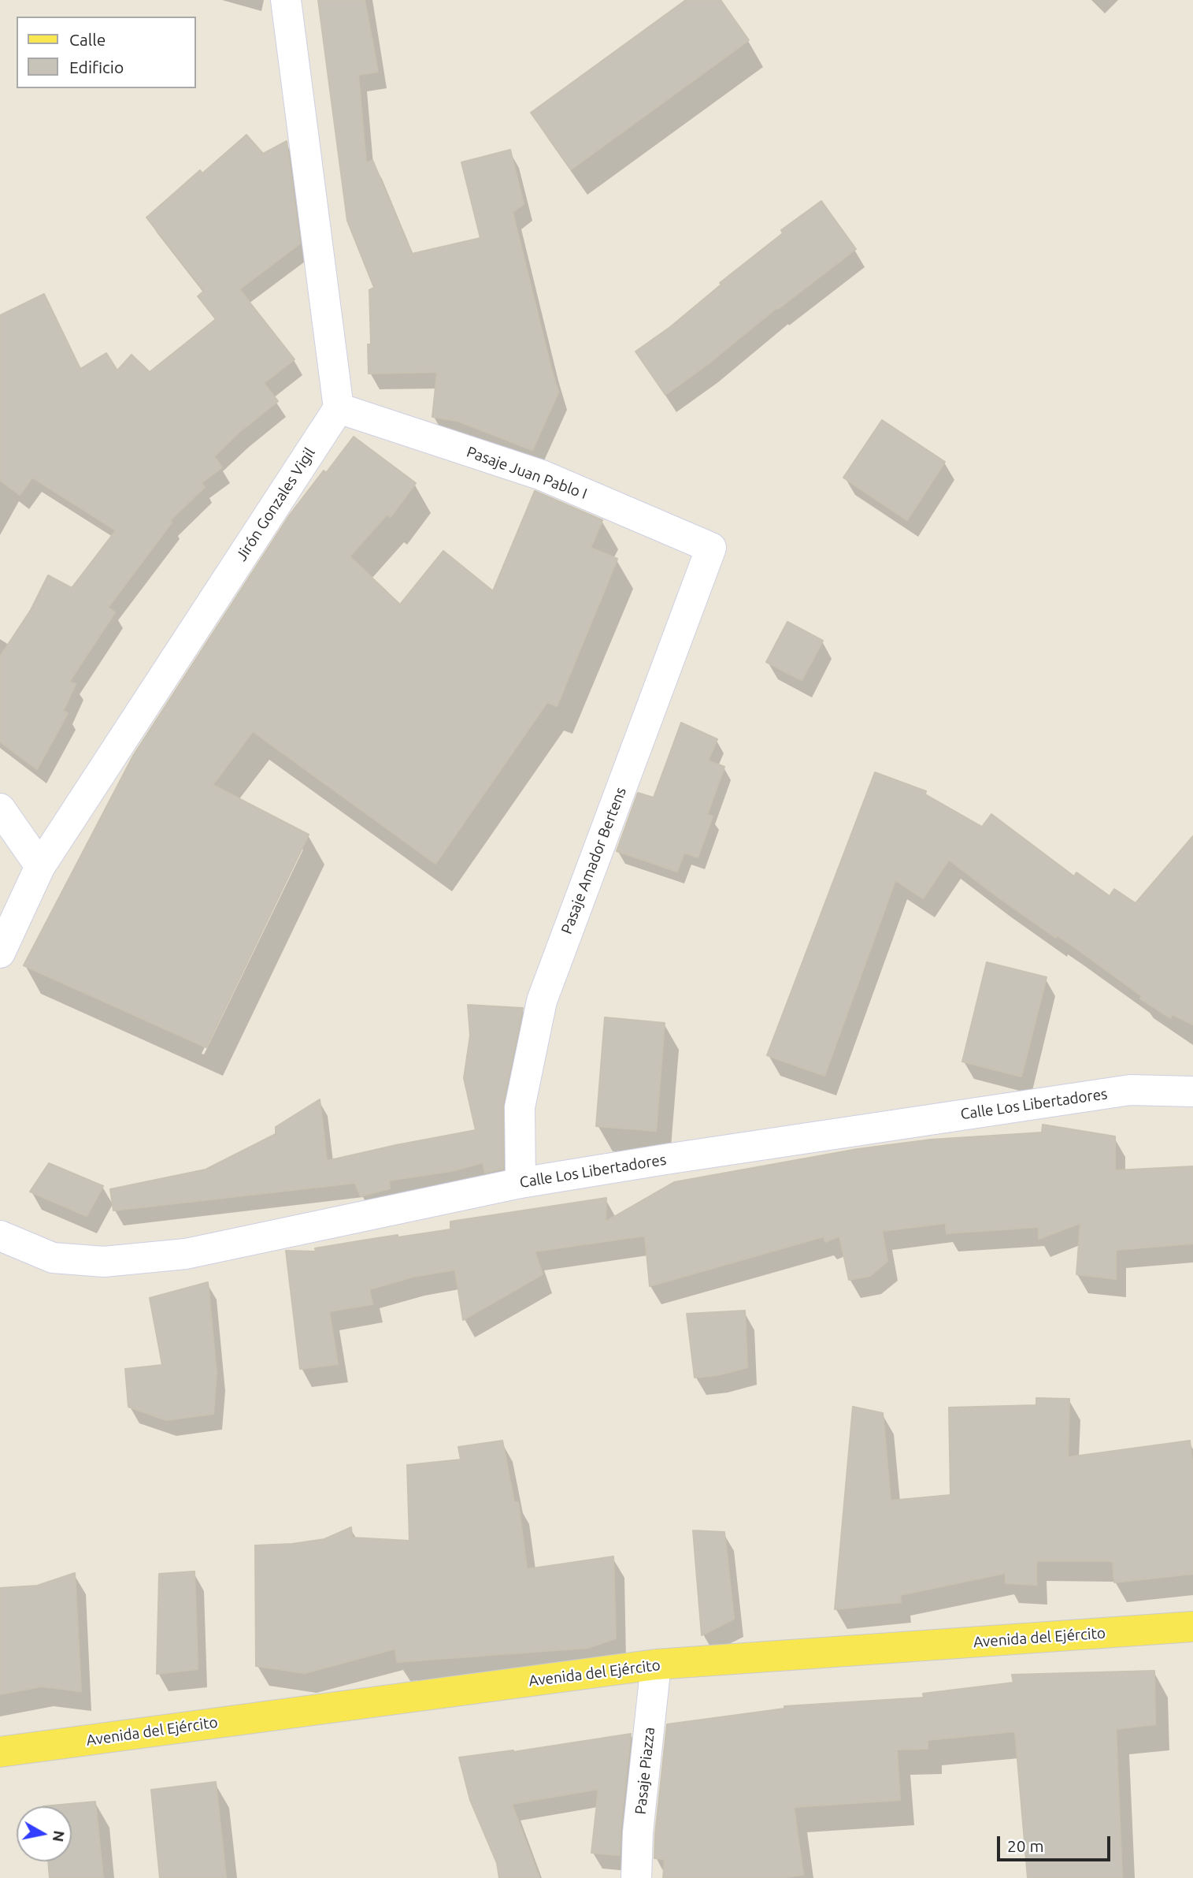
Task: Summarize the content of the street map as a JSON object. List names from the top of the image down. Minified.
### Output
{"streets":{"main road":["Avenida del Ejército"],"street":["Pasaje Juan Pablo I","Jirón Gonzales Vigil","Pasaje Amador Bertens","Calle Los Libertadores","Pasaje Piazza"]},"crossings":[["Pasaje Juan Pablo I","Jirón Gonzales Vigil"],["Pasaje Juan Pablo I","Pasaje Amador Bertens"],["Pasaje Amador Bertens","Calle Los Libertadores"],["Avenida del Ejército","Pasaje Piazza"]],"legend":["Calle","Edificio"],"scale_bar":"20 m","north":"right"}
